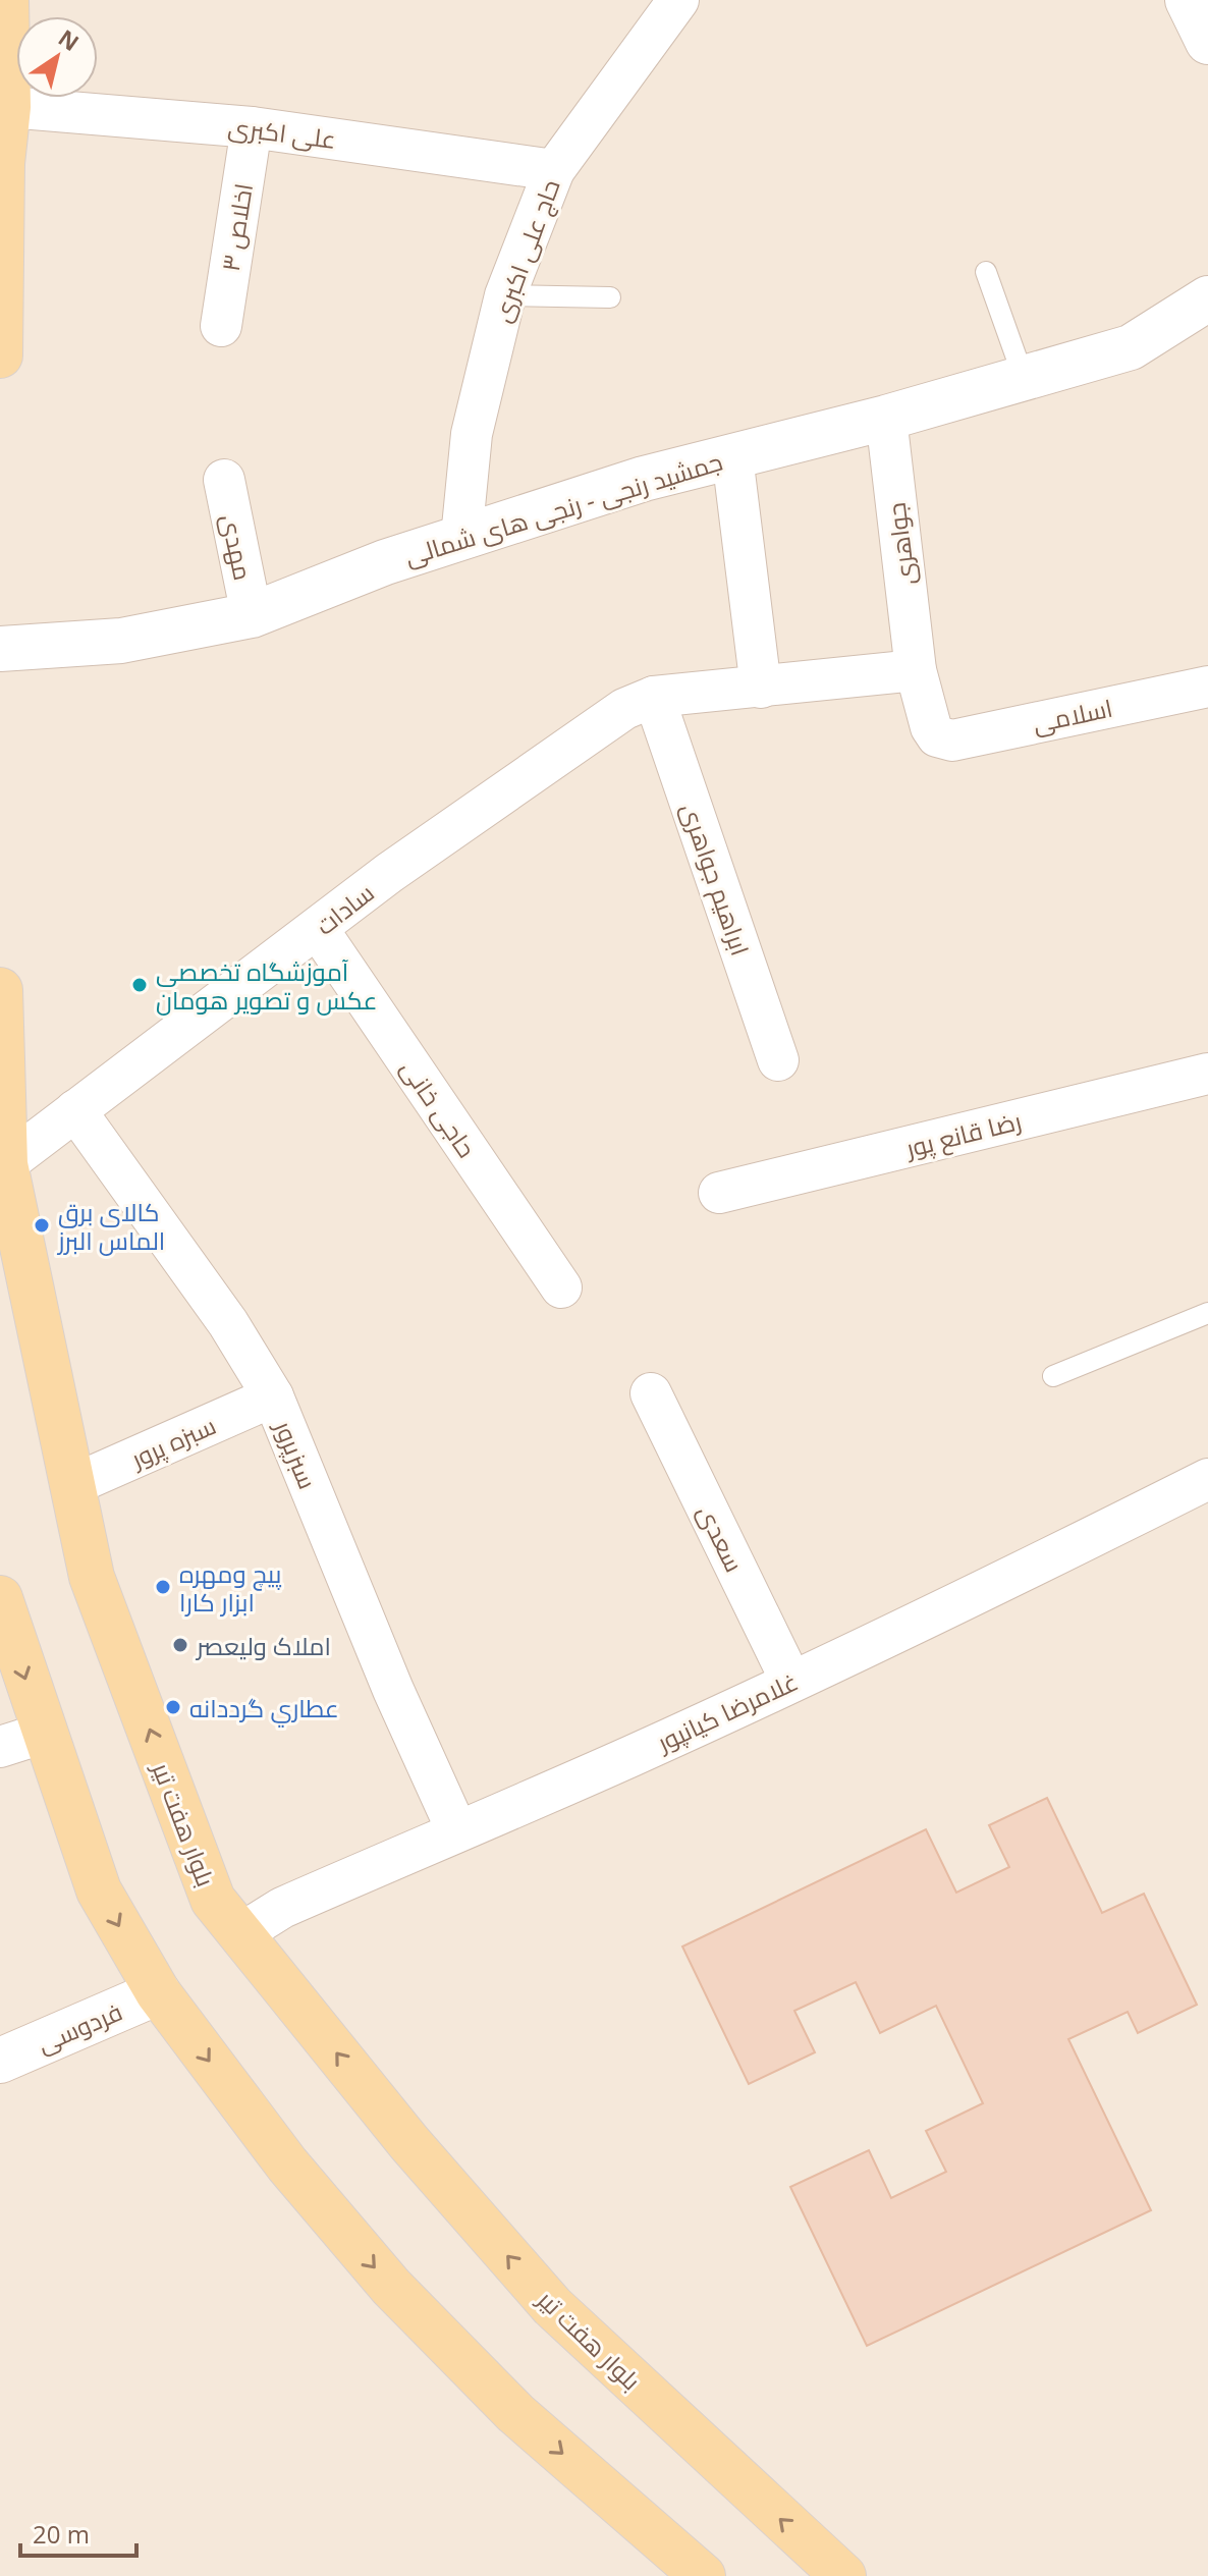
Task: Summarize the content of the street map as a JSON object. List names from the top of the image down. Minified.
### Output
{"streets":{"main road":["بلوار هفت تیر"],"street":["علی اکبری","اخلاص ۳","حاج علی اکبری","جمشید رنجی - رنجی های شمالی","جواهری","مهدی","اسلامی","ابراهیم جواهری","سادات","حاجی خانی","رضا قانع پور","سبزه پرور","سبزپرور","سعدی","غلامرضا کیانپور","فردوسی"]},"crossings":[["علی اکبری","اخلاص ۳"],["علی اکبری","حاج علی اکبری"],["حاج علی اکبری","جمشید رنجی - رنجی های شمالی"],["جمشید رنجی - رنجی های شمالی","جواهری"],["جمشید رنجی - رنجی های شمالی","مهدی"],["جواهری","اسلامی"],["ابراهیم جواهری","سادات"],["سادات","حاجی خانی"],["سادات","سبزپرور"],["سادات","بلوار هفت تیر"],["سبزه پرور","سبزپرور"],["سبزه پرور","بلوار هفت تیر"],["سبزپرور","غلامرضا کیانپور"],["سعدی","غلامرضا کیانپور"],["غلامرضا کیانپور","بلوار هفت تیر"]],"places":["آموزشگاه تخصصی عکس و تصویر هومان","کالای برق الماس البرز","پیچ ومهره ابزار کارا","املاک ولیعصر","عطاري گرددانه"],"scale_bar":"20 m","north":"top right"}
